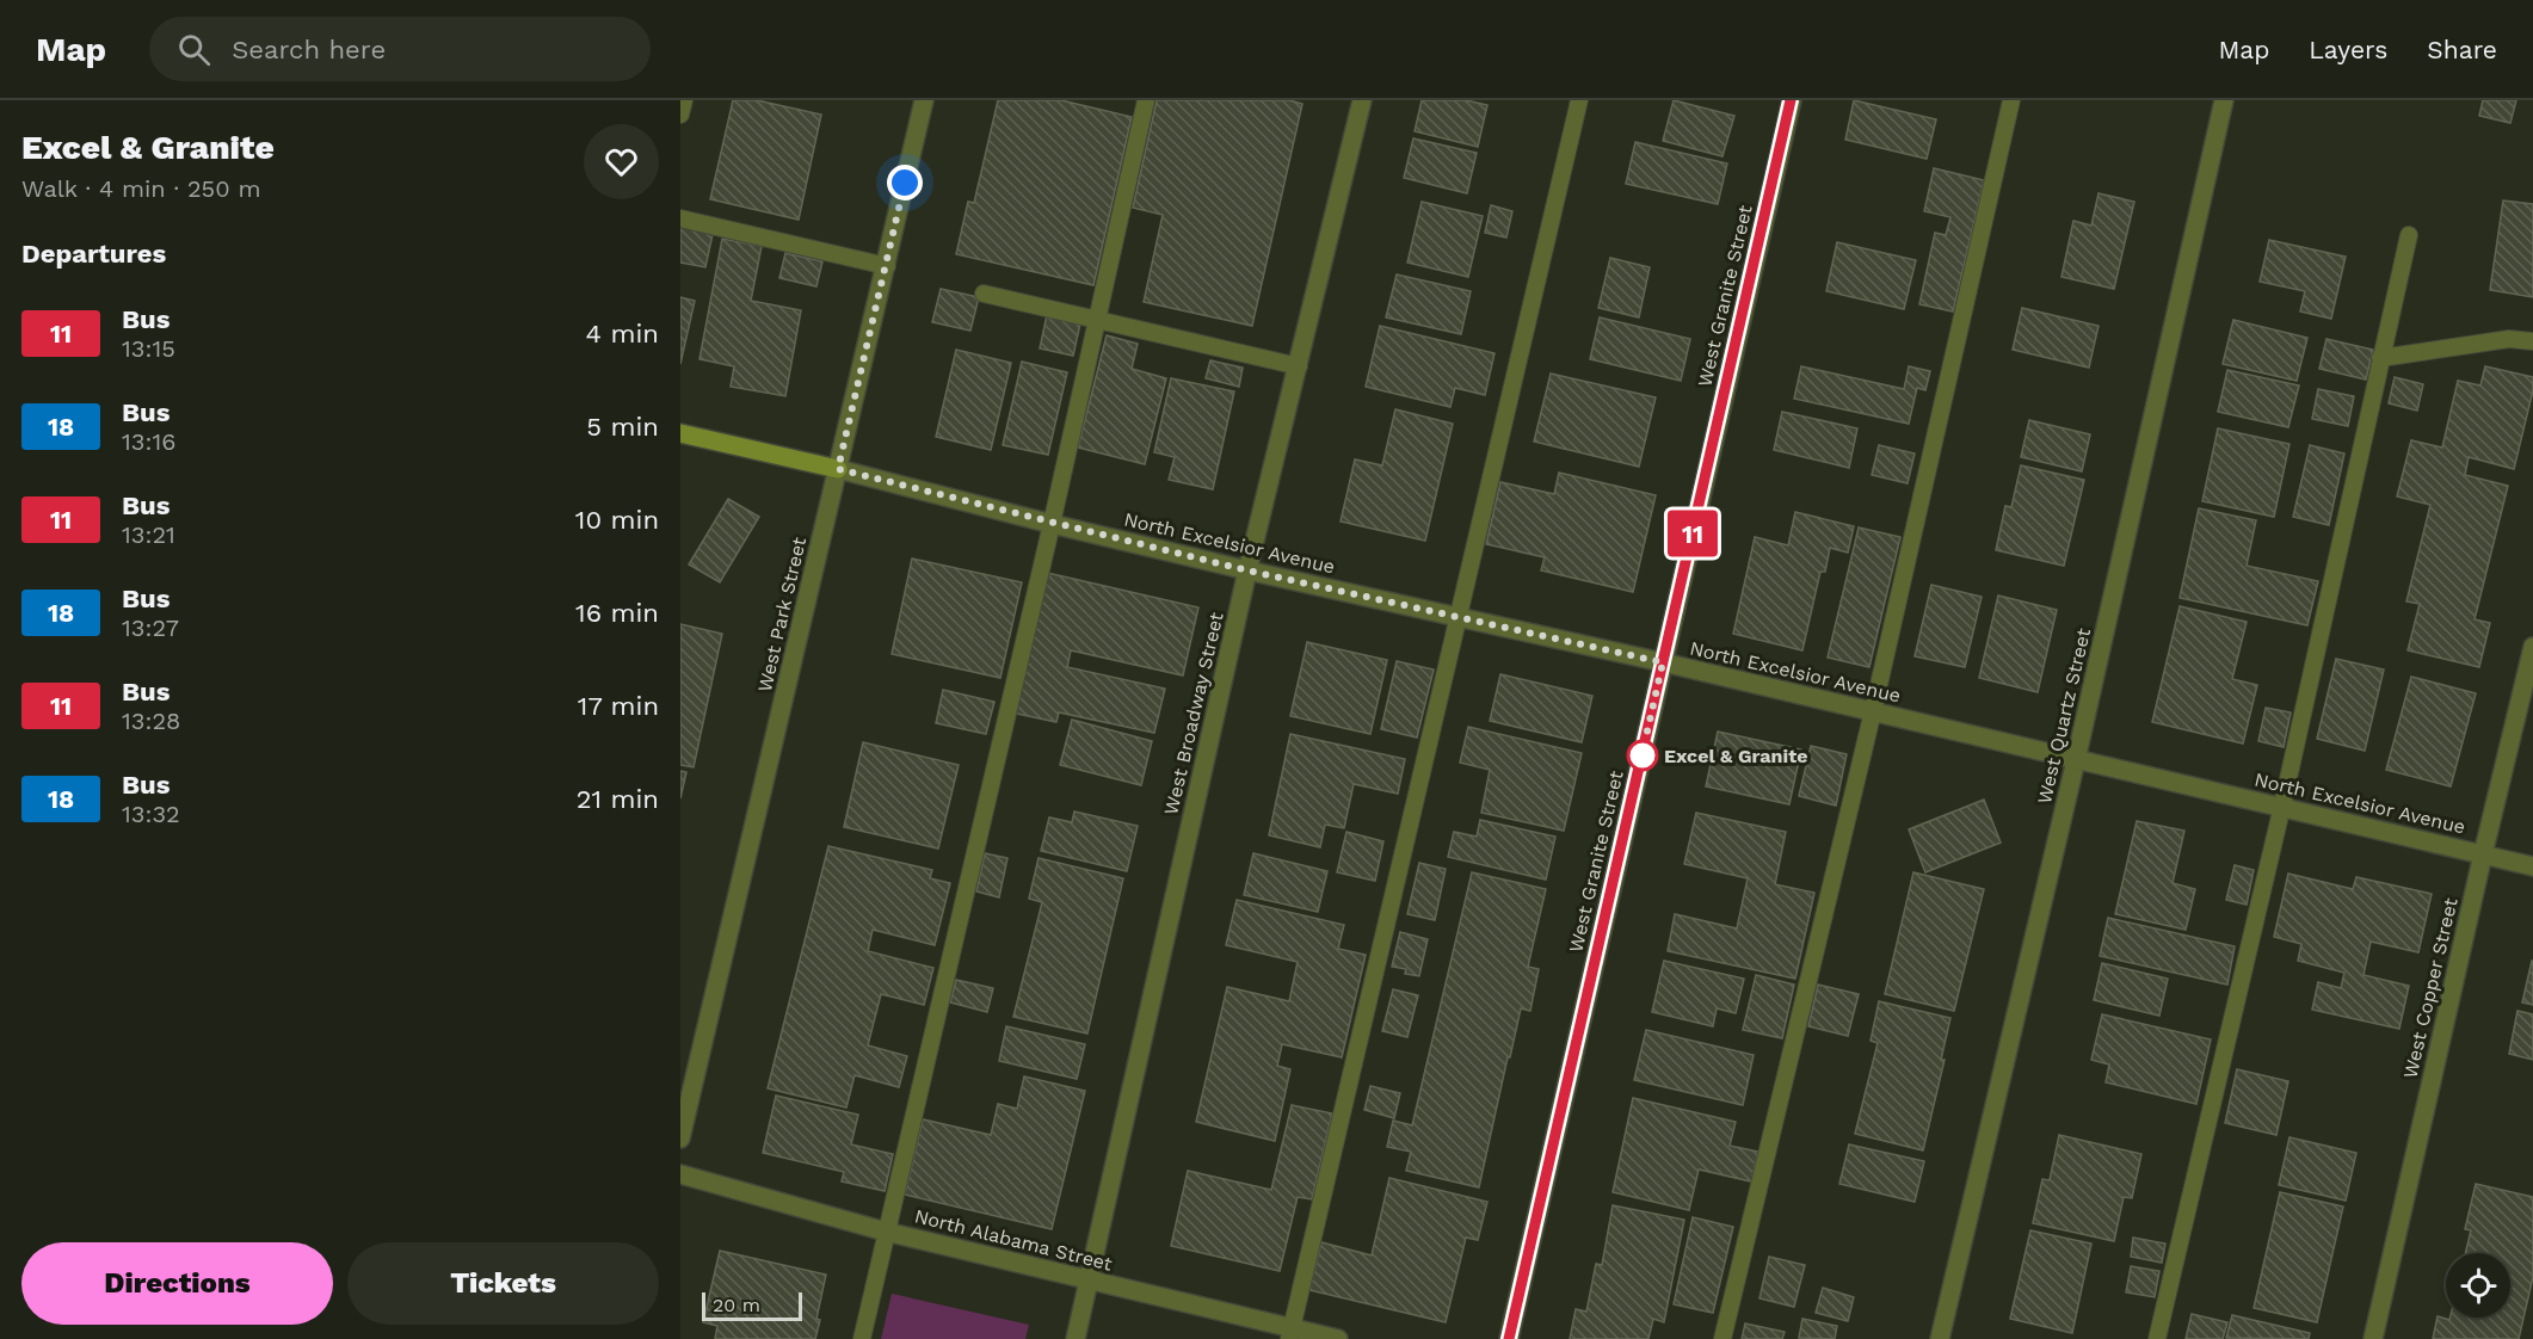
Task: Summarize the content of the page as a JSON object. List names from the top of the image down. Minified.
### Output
{"streets":{"street":["West Granite Street","North Excelsior Avenue","West Park Street","West Broadway Street","West Quartz Street","West Copper Street","North Alabama Street"]},"crossings":[["West Granite Street","North Excelsior Avenue"],["North Excelsior Avenue","West Park Street"],["North Excelsior Avenue","West Broadway Street"],["North Excelsior Avenue","West Quartz Street"],["North Excelsior Avenue","West Copper Street"],["West Broadway Street","North Alabama Street"]],"places":["Excel & Granite"],"lines":["bus line 11"],"scale_bar":"20 m","page":{"header":"Map","search":"Search here","nav":["Map","Layers","Share"],"heading":[["Excel & Granite","Walk · 4 min · 250 m"],"Departures"],"on_map":"11","list":[{"mark":"11","name":"Bus","note":"13:15","value":"4 min"},{"mark":"18","name":"Bus","note":"13:16","value":"5 min"},{"mark":"11","name":"Bus","note":"13:21","value":"10 min"},{"mark":"18","name":"Bus","note":"13:27","value":"16 min"},{"mark":"11","name":"Bus","note":"13:28","value":"17 min"},{"mark":"18","name":"Bus","note":"13:32","value":"21 min"}],"buttons":["Directions","Tickets"],"scale":"20 m"}}
